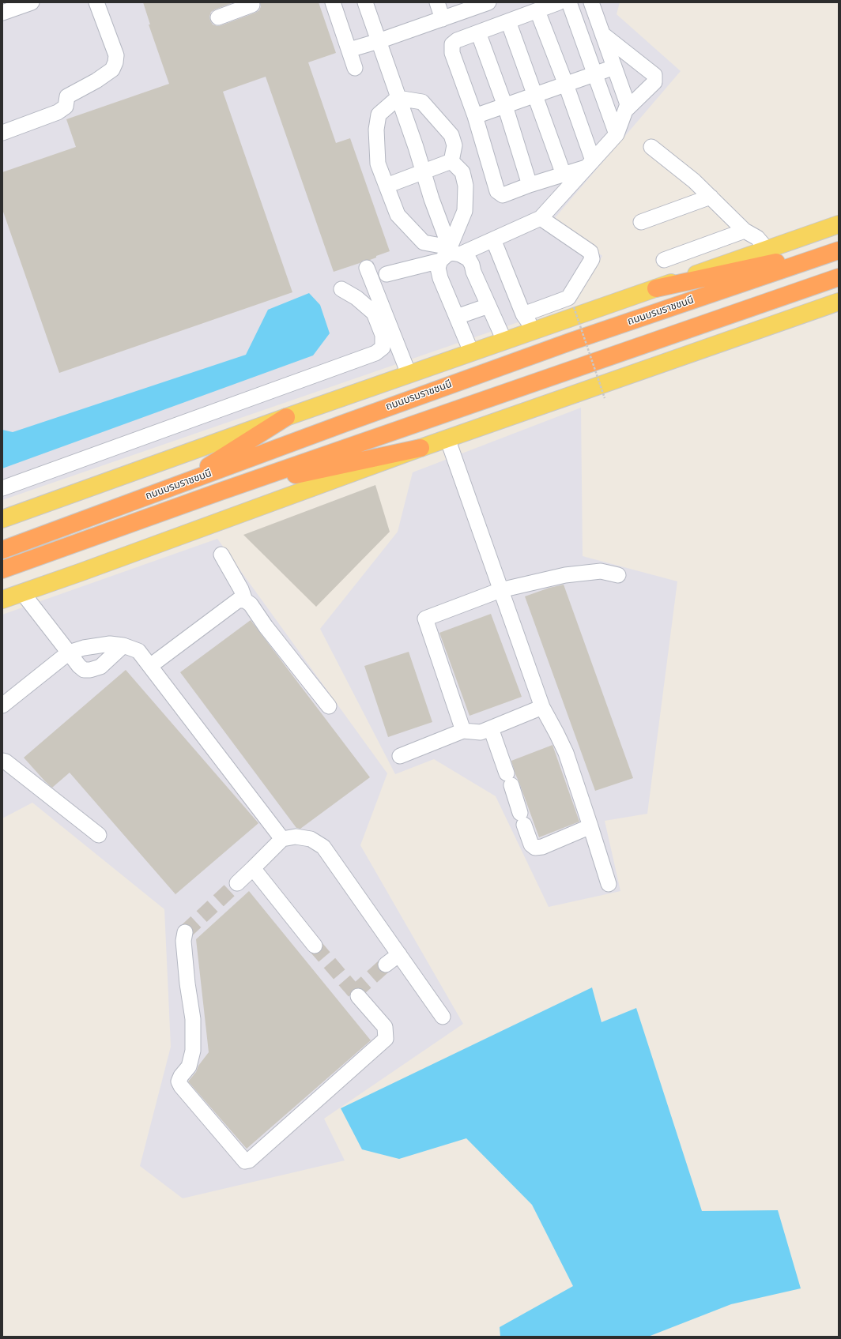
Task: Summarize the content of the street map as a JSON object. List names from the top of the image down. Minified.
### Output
{"streets":{"highway":["ถนนบรมราชชนนี"]}}
